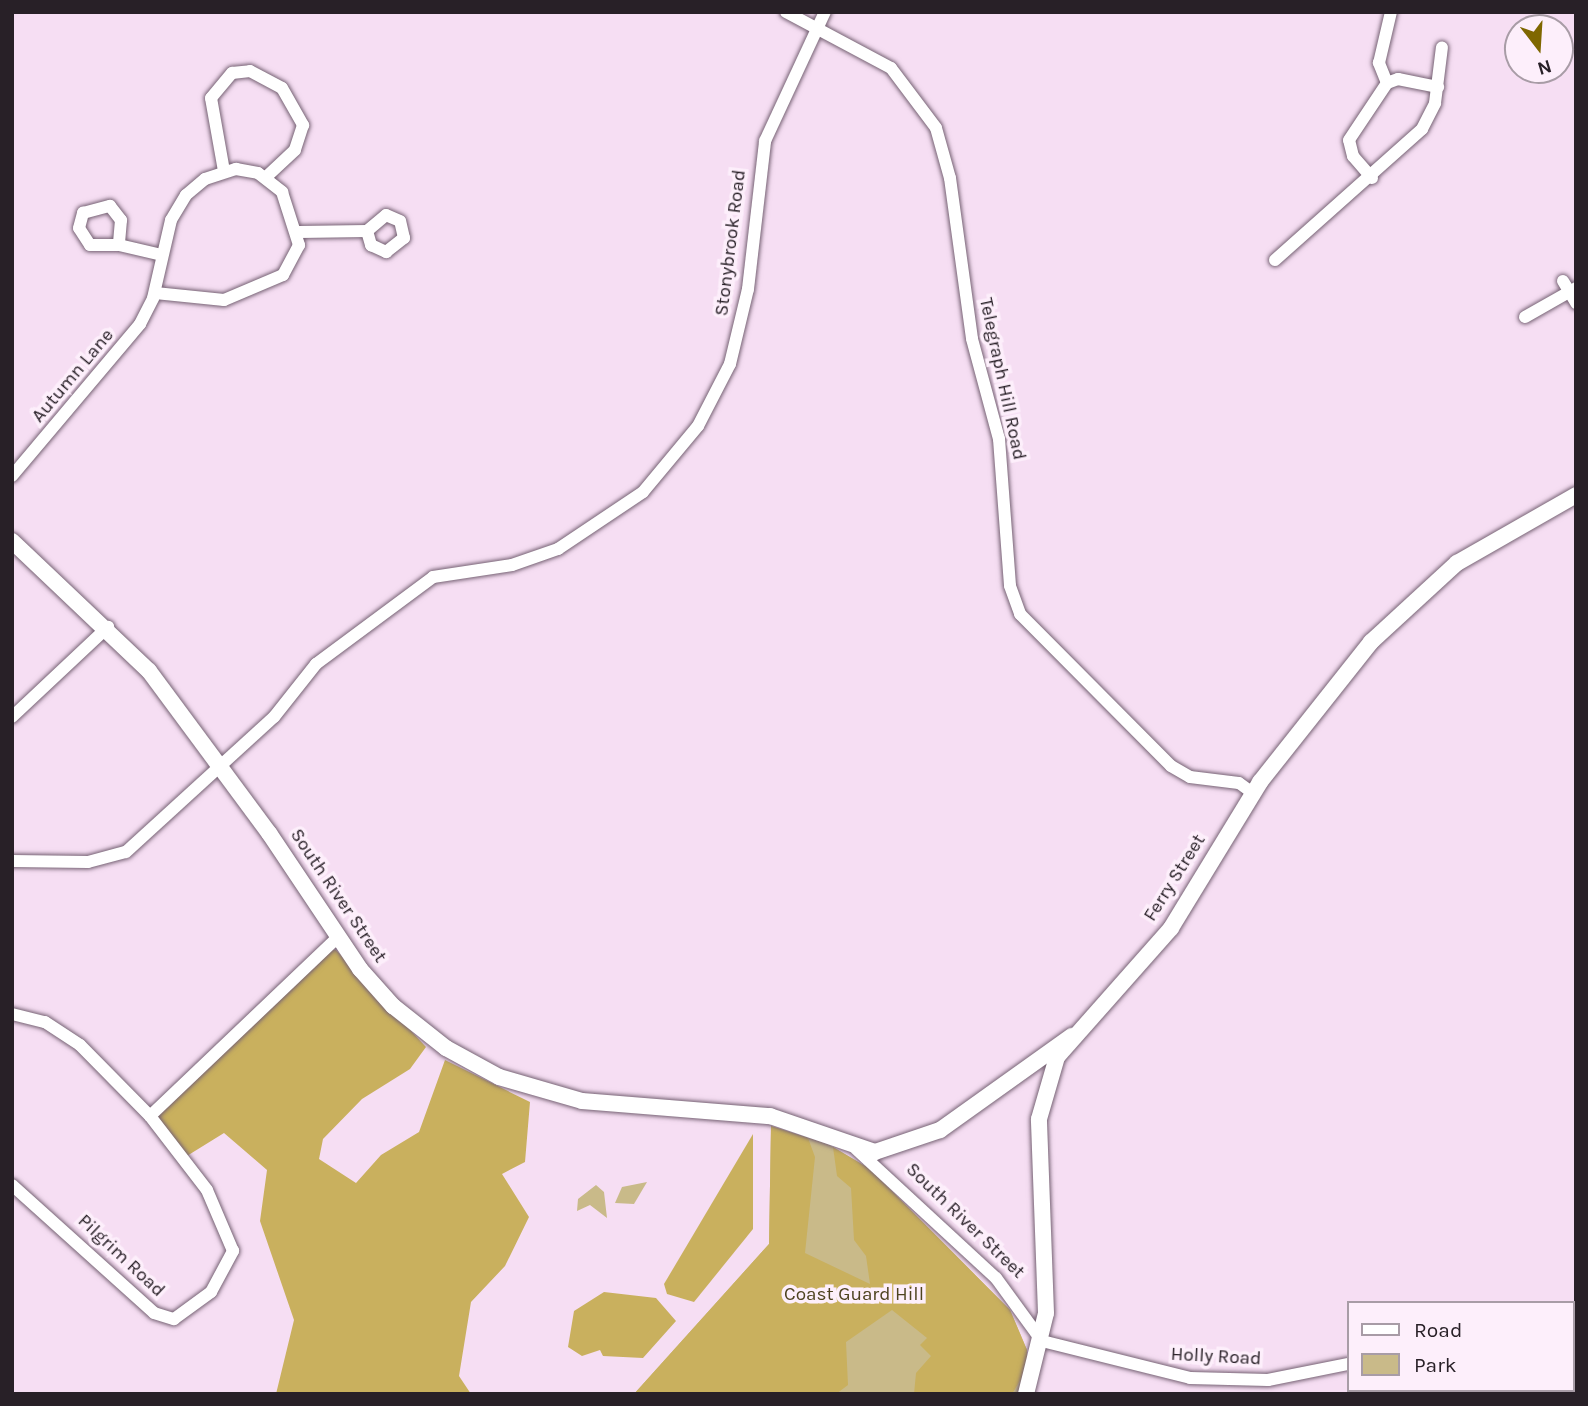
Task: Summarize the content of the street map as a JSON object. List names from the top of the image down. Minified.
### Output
{"streets":{"street":["Stonybrook Road","Autumn Lane","Telegraph Hill Road","Ferry Street","South River Street","Pilgrim Road","Holly Road"]},"crossings":[["Stonybrook Road","Telegraph Hill Road"],["Stonybrook Road","South River Street"],["Telegraph Hill Road","Ferry Street"],["Ferry Street","South River Street"],["Ferry Street","Holly Road"],["South River Street","Holly Road"]],"parks":["Coast Guard Hill"],"legend":["Road","Park"],"north":"bottom"}
